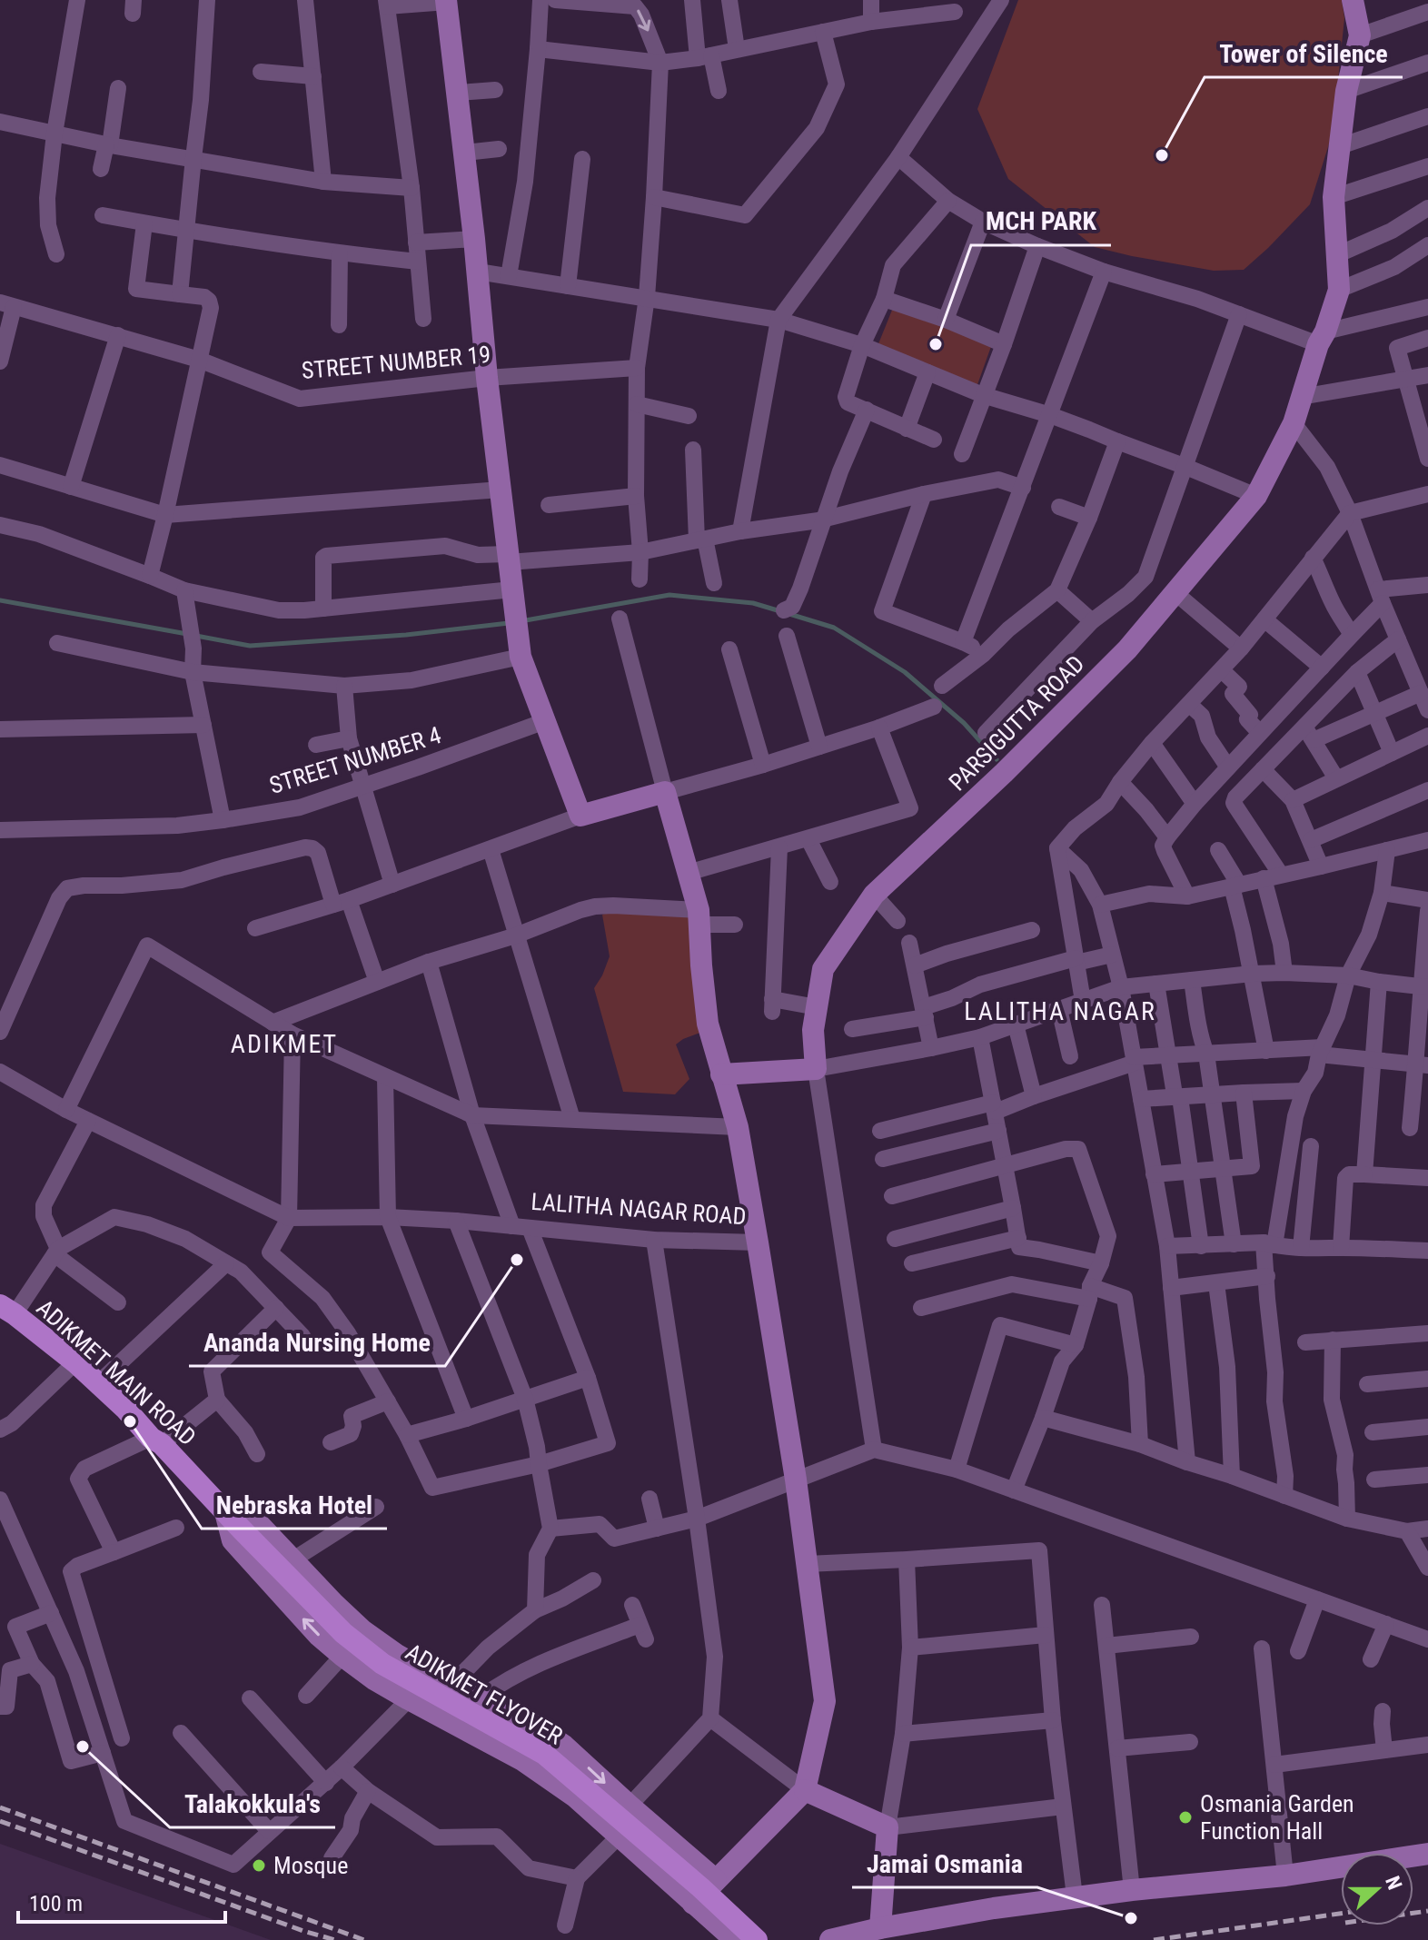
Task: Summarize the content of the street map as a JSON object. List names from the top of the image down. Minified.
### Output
{"streets":{"main road":["ADIKMET MAIN ROAD","ADIKMET FLYOVER"],"street":["STREET NUMBER 19","PARSIGUTTA ROAD","STREET NUMBER 4","LALITHA NAGAR ROAD"]},"crossings":[["ADIKMET MAIN ROAD","ADIKMET FLYOVER"]],"districts":["LALITHA NAGAR","ADIKMET"],"places":["Tower of Silence","MCH PARK","Ananda Nursing Home","Nebraska Hotel","Talakokkula's","Osmania Garden Function Hall","Mosque","Jamai Osmania"],"scale_bar":"100 m","north":"right"}
